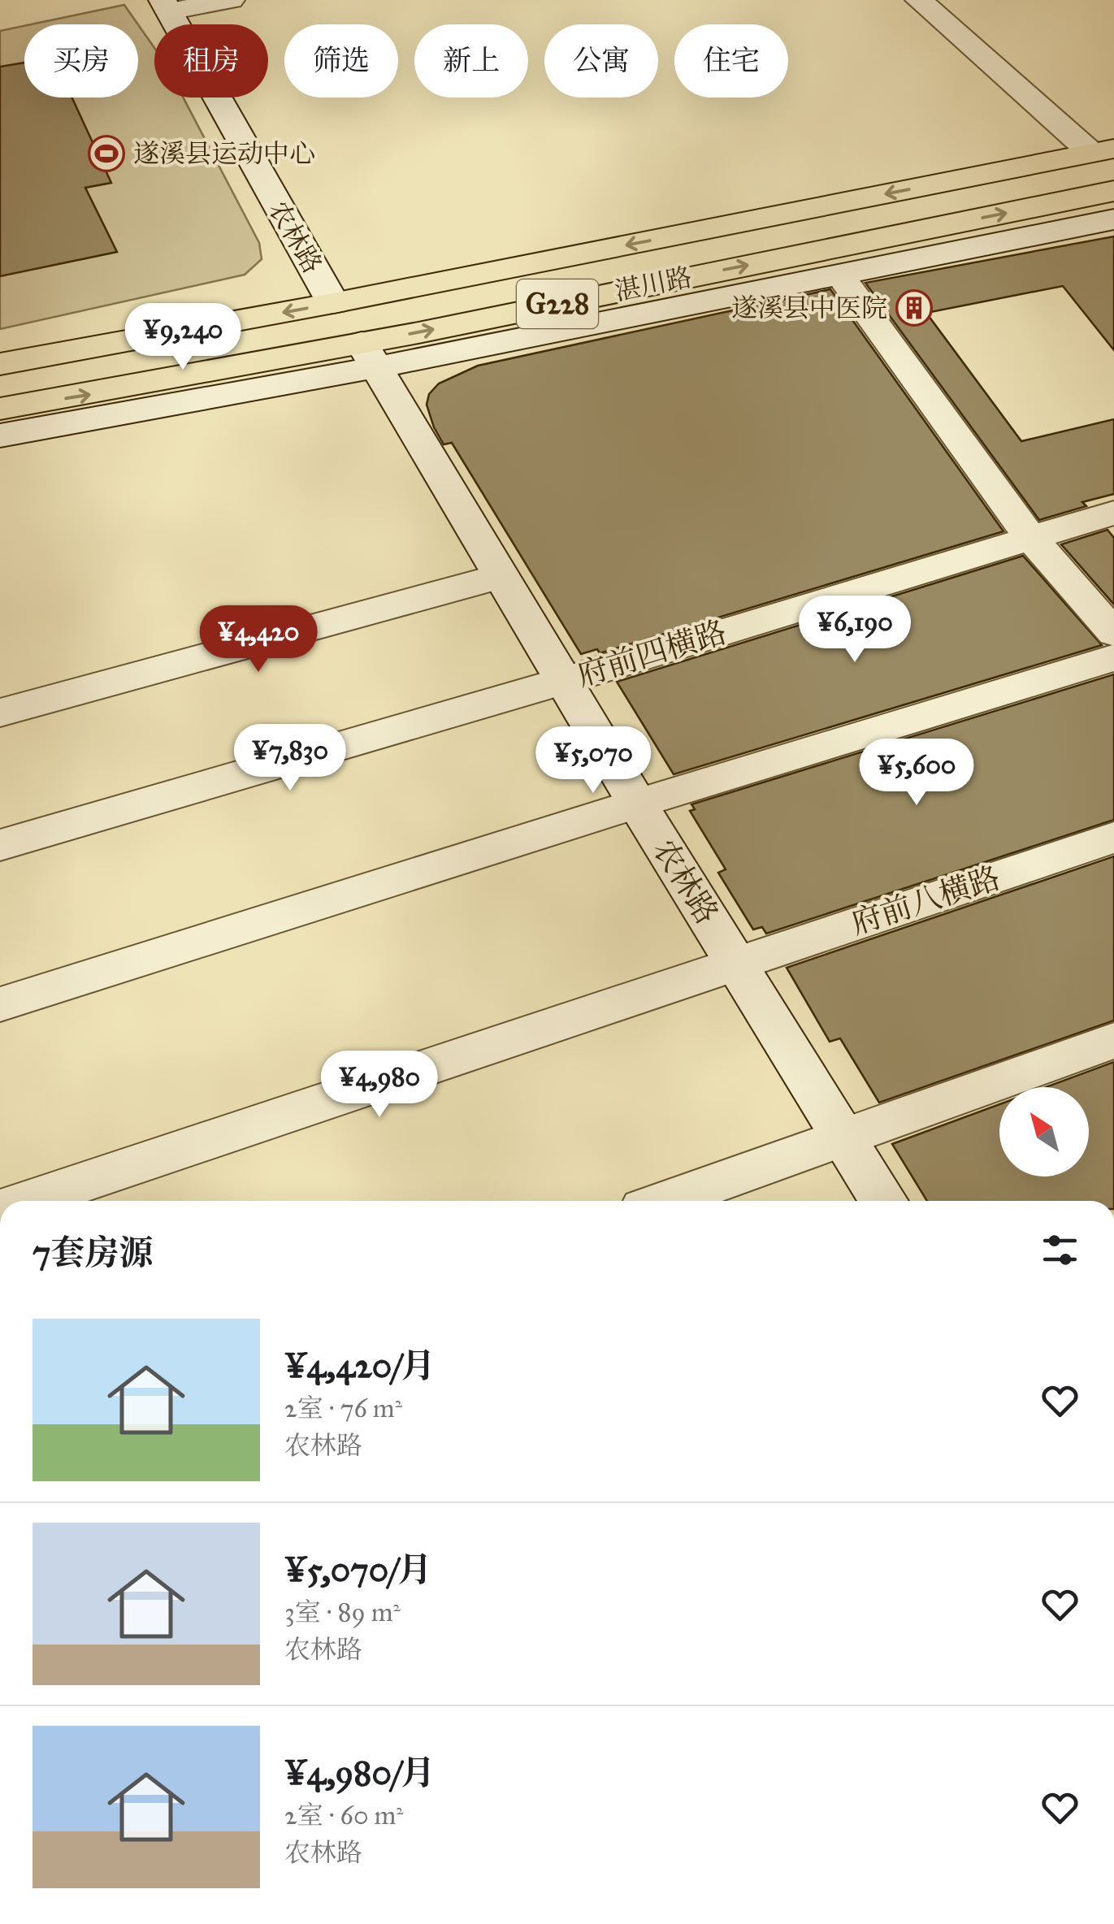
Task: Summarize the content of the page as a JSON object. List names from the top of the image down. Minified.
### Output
{"streets":{"highway":["湛川路","G228"],"street":["农林路","府前四横路","府前八横路"]},"crossings":[["农林路","湛川路"],["农林路","府前四横路"],["农林路","府前八横路"]],"places":{"sports":["遂溪县运动中心"],"building":["遂溪县中医院"]},"north":"top left","page":{"chip":["买房","租房","筛选","新上","公寓","住宅"],"price":["¥9,240","¥6,190","¥4,420","¥7,830","¥5,070","¥5,600","¥4,980"],"heading":"7套房源","list":[{"name":"¥4,420/月","note":"2室 · 76 m² · 农林路"},{"name":"¥5,070/月","note":"3室 · 89 m² · 农林路"},{"name":"¥4,980/月","note":"2室 · 60 m² · 农林路"}]}}
